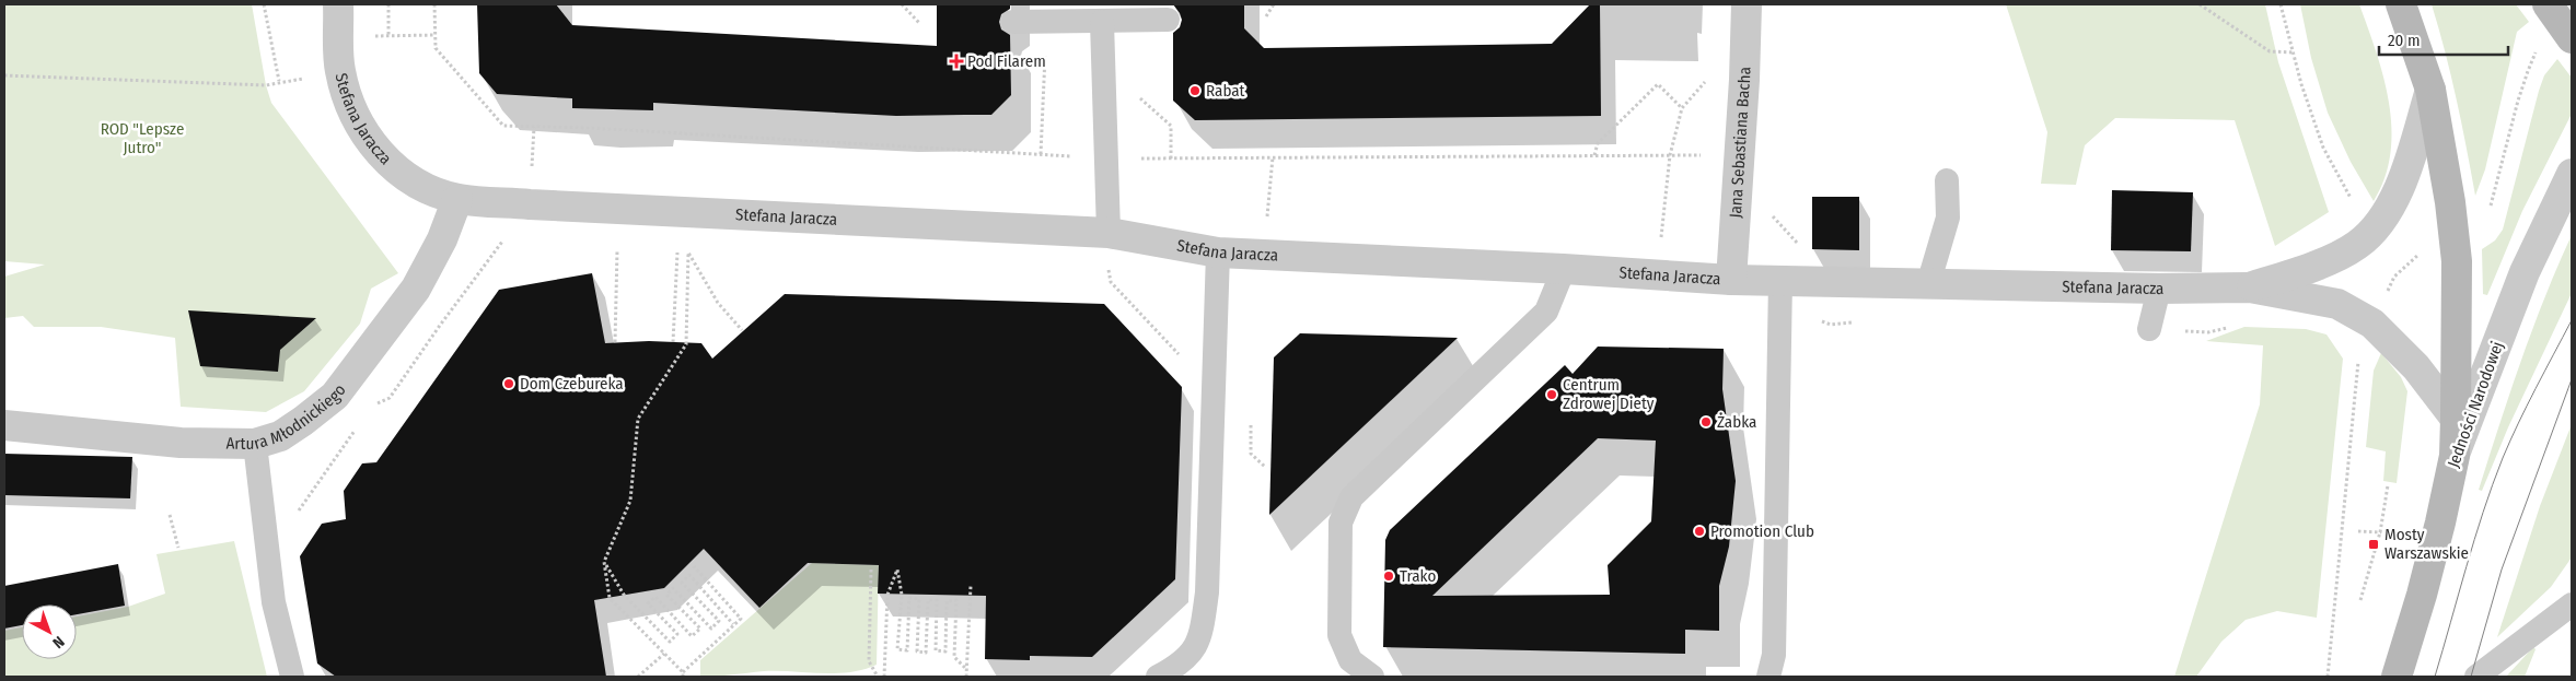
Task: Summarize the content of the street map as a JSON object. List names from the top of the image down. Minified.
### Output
{"streets":{"main road":["Jedności Narodowej"],"street":["Stefana Jaracza","Jana Sebastiana Bacha","Artura Młodnickiego"]},"crossings":[["Stefana Jaracza","Jana Sebastiana Bacha"],["Stefana Jaracza","Artura Młodnickiego"]],"parks":["ROD \"Lepsze Jutro\""],"places":{"health":["Pod Filarem"],"other":["Rabat","Dom Czebureka","Centrum Zdrowej Diety","Żabka","Promotion Club","Trako"],"transit":["Mosty Warszawskie"]},"scale_bar":"20 m","north":"bottom right"}
